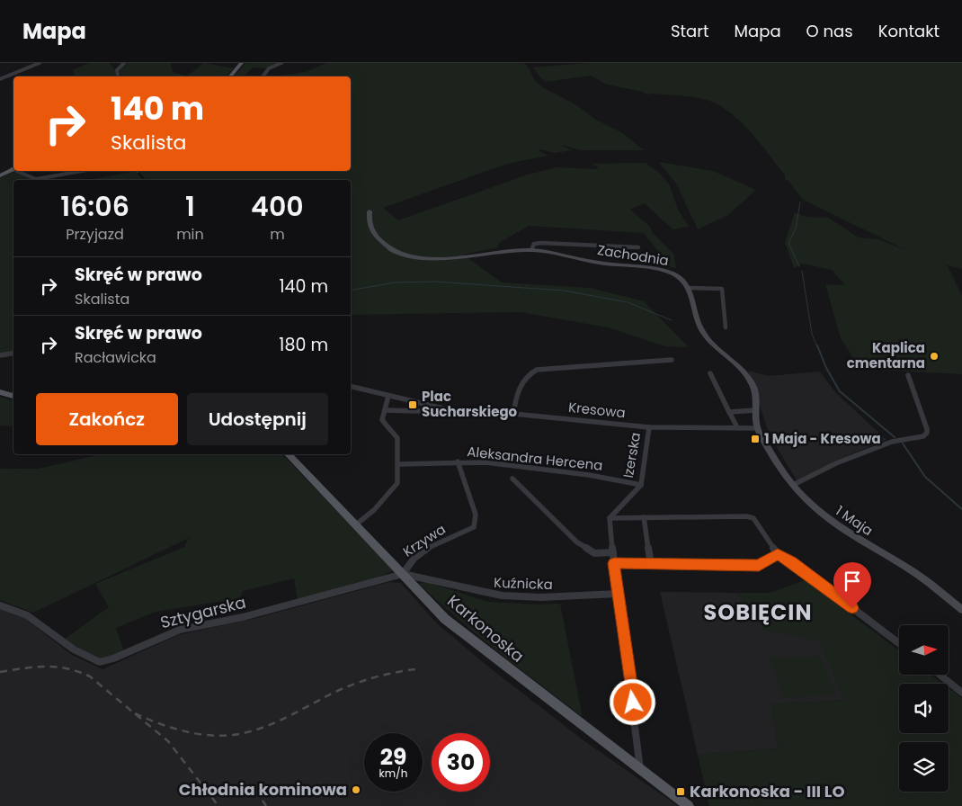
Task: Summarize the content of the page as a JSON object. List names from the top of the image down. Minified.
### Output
{"streets":{"main road":["Karkonoska"],"street":["Zachodnia","Kresowa","Izerska","Aleksandra Hercena","1 Maja","Krzywa","Kuźnicka","Sztygarska"]},"crossings":[["Kresowa","Izerska"],["Kresowa","1 Maja"],["Izerska","Aleksandra Hercena"],["Aleksandra Hercena","Krzywa"],["Krzywa","Kuźnicka"],["Krzywa","Sztygarska"],["Krzywa","Karkonoska"],["Kuźnicka","Sztygarska"],["Kuźnicka","Karkonoska"],["Sztygarska","Karkonoska"]],"districts":["SOBIĘCIN"],"places":{"other":["Kaplica cmentarna","Chłodnia kominowa"],"transit":["Plac Sucharskiego","1 Maja - Kresowa","Karkonoska - III LO"]},"north":"right","page":{"header":"Mapa","nav":["Start","Mapa","O nas","Kontakt"],"turn":["140 m","Skalista"],"eta":["16:06","Przyjazd","1","min","400","m"],"list":[{"name":"Skręć w prawo","note":"Skalista","value":"140 m"},{"name":"Skręć w prawo","note":"Racławicka","value":"180 m"}],"buttons":["Zakończ","Udostępnij"],"speed":"29 km/h","limit":"30"}}
